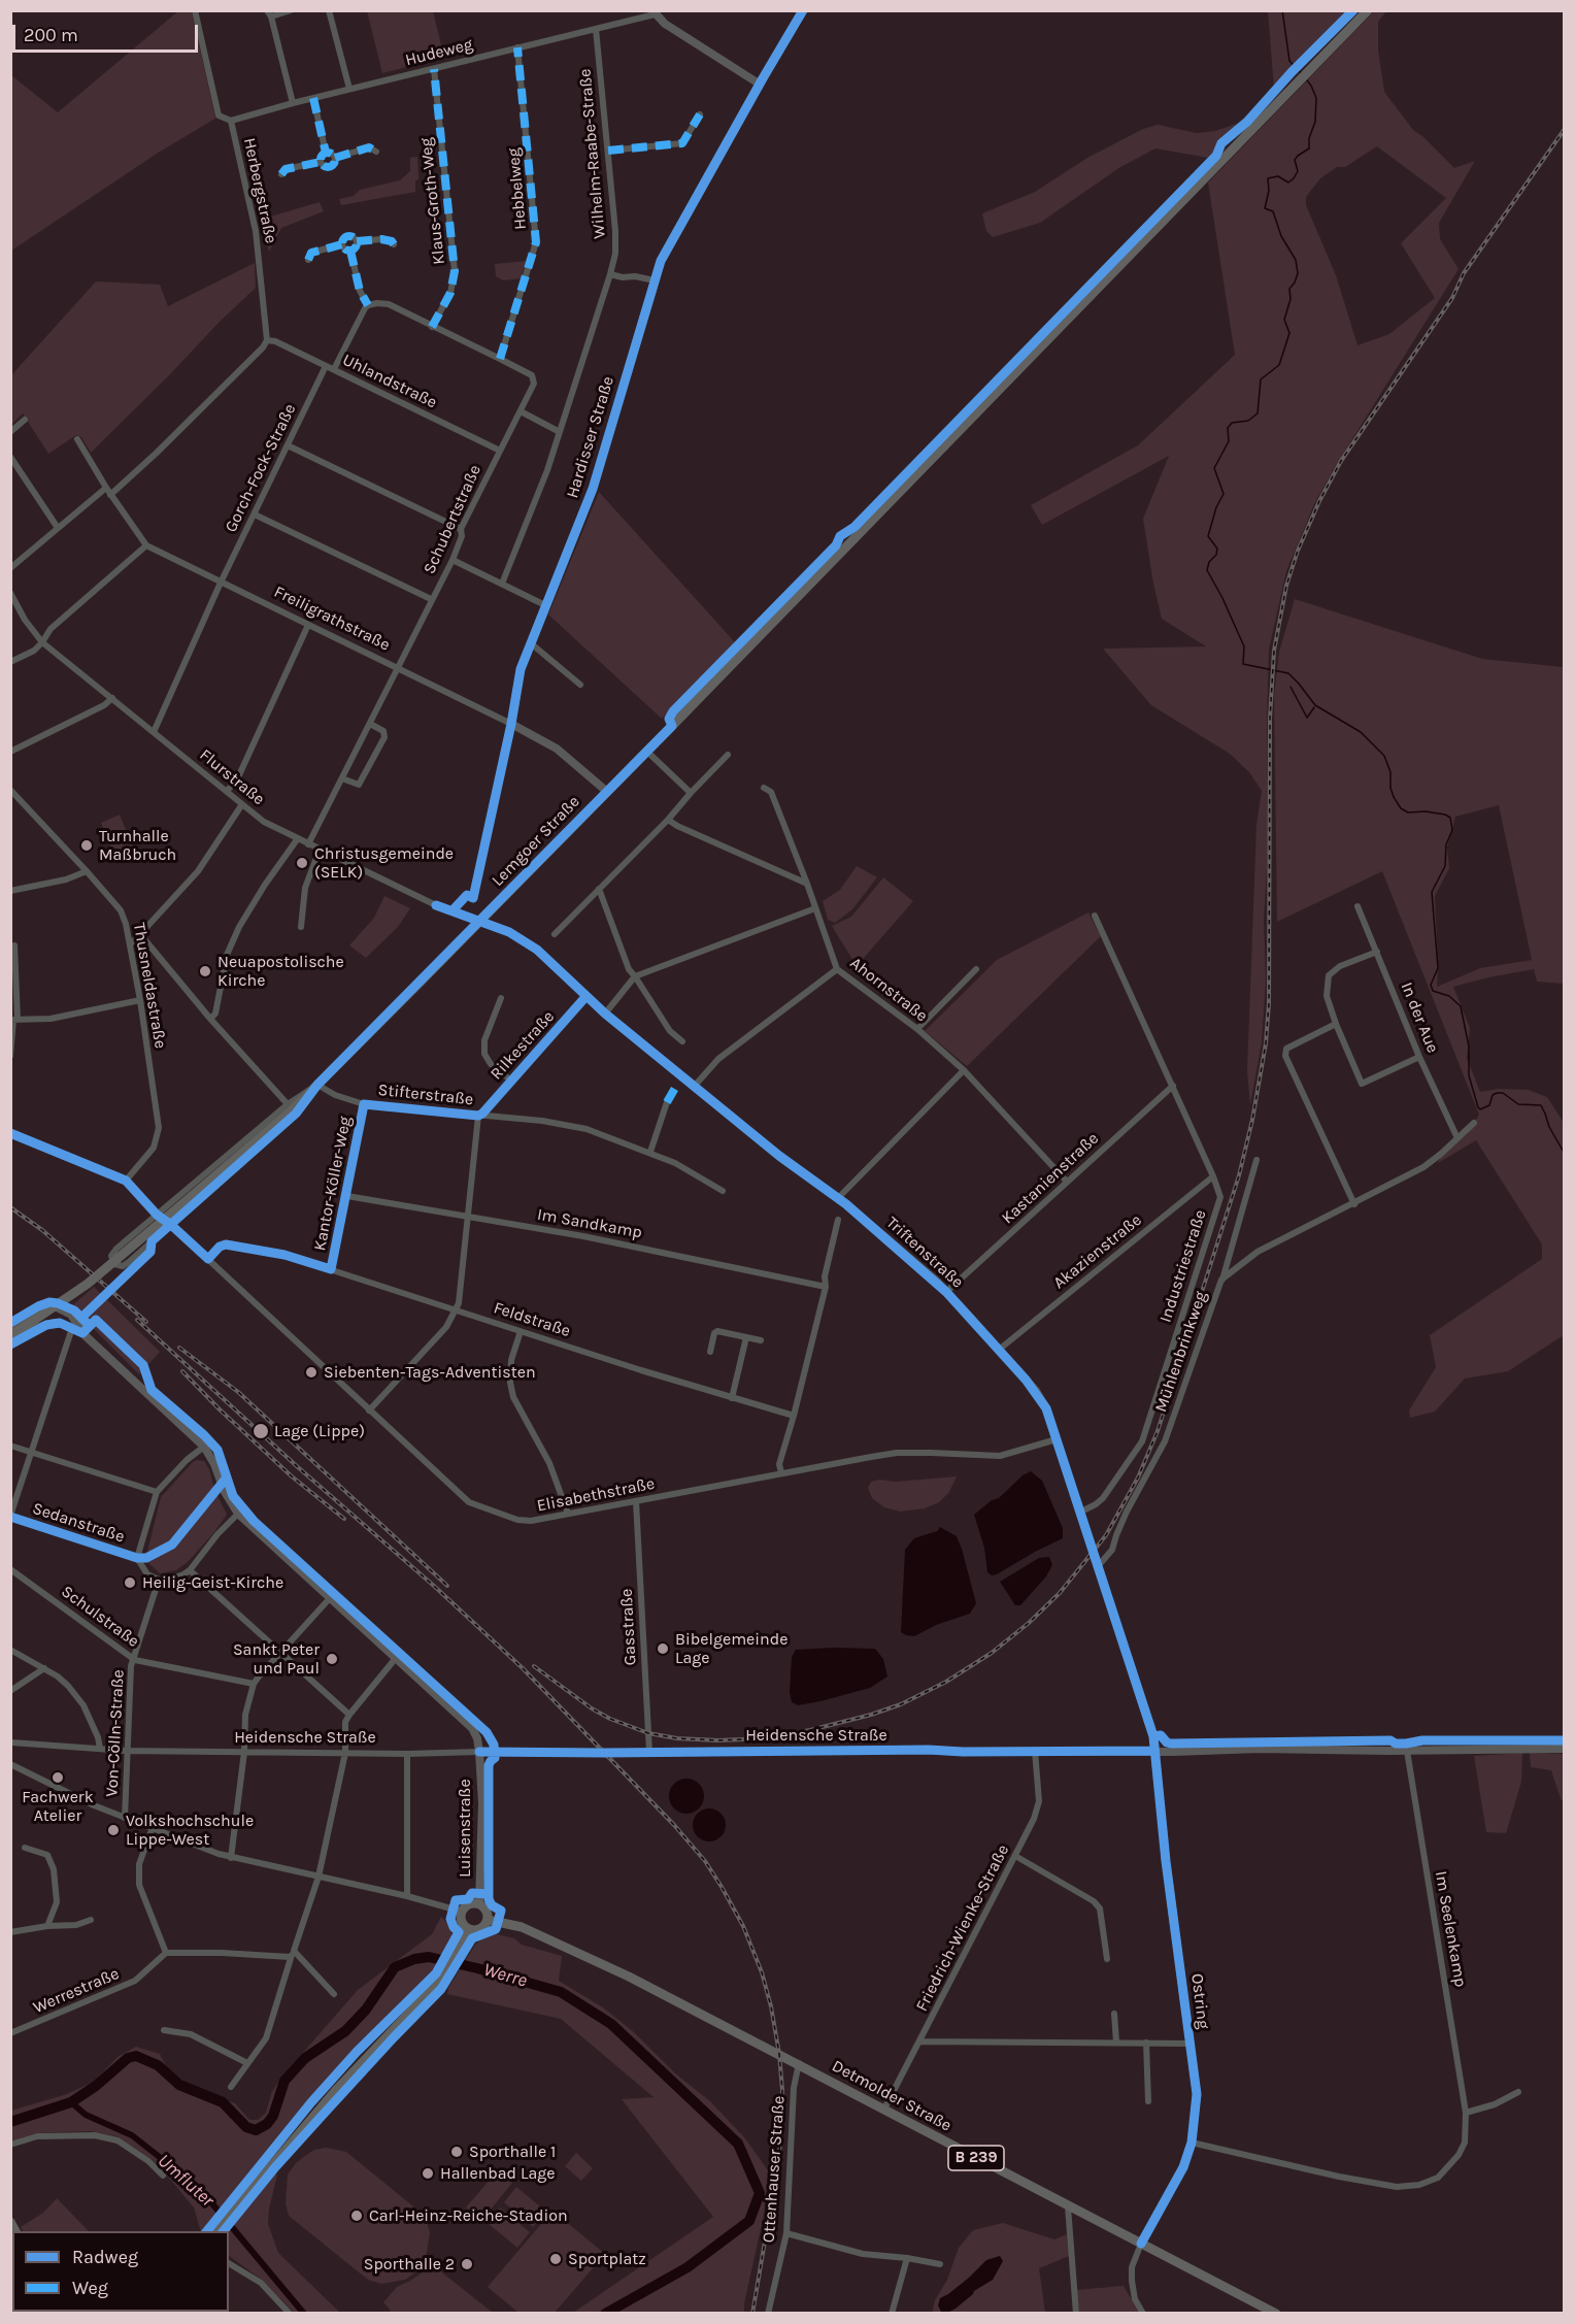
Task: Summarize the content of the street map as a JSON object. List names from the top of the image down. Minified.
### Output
{"streets":{"main road":["Lemgoer Straße","Detmolder Straße","B 239"],"street":["Hudeweg","Wilhelm-Raabe-Straße","Hebbelweg","Herbergstraße","Klaus-Groth-Weg","Uhlandstraße","Hardisser Straße","Gorch-Fock-Straße","Schubertstraße","Freiligrathstraße","Flurstraße","Thusneldastraße","Ahornstraße","In der Aue","Rilkestraße","Stifterstraße","Kastanienstraße","Kantor-Köller-Weg","Im Sandkamp","Akazienstraße","Triftenstraße","Industriestraße","Feldstraße","Mühlenbrinkweg","Elisabethstraße","Sedanstraße","Schulstraße","Gasstraße","Von-Cölln-Straße","Heidensche Straße","Luisenstraße","Friedrich-Wienke-Straße","Im Seelenkamp","Werrestraße","Ostring","Ottenhauser Straße"]},"crossings":[["Hudeweg","Wilhelm-Raabe-Straße"],["Hudeweg","Hebbelweg"],["Hudeweg","Herbergstraße"],["Hudeweg","Klaus-Groth-Weg"],["Hebbelweg","Schubertstraße"],["Herbergstraße","Uhlandstraße"],["Uhlandstraße","Gorch-Fock-Straße"],["Uhlandstraße","Schubertstraße"],["Hardisser Straße","Freiligrathstraße"],["Gorch-Fock-Straße","Freiligrathstraße"],["Gorch-Fock-Straße","Flurstraße"],["Schubertstraße","Freiligrathstraße"],["Schubertstraße","Flurstraße"],["Freiligrathstraße","Lemgoer Straße"],["Flurstraße","Lemgoer Straße"],["Flurstraße","Triftenstraße"],["Lemgoer Straße","Stifterstraße"],["Lemgoer Straße","Triftenstraße"],["Lemgoer Straße","Elisabethstraße"],["Ahornstraße","Kastanienstraße"],["In der Aue","Mühlenbrinkweg"],["Rilkestraße","Stifterstraße"],["Rilkestraße","Triftenstraße"],["Stifterstraße","Kantor-Köller-Weg"],["Kastanienstraße","Triftenstraße"],["Kastanienstraße","Industriestraße"],["Kantor-Köller-Weg","Im Sandkamp"],["Kantor-Köller-Weg","Feldstraße"],["Akazienstraße","Triftenstraße"],["Akazienstraße","Industriestraße"],["Triftenstraße","Industriestraße"],["Triftenstraße","Mühlenbrinkweg"],["Triftenstraße","Elisabethstraße"],["Triftenstraße","Heidensche Straße"],["Triftenstraße","Ostring"],["Feldstraße","Elisabethstraße"],["Elisabethstraße","Gasstraße"],["Schulstraße","Von-Cölln-Straße"],["Gasstraße","Heidensche Straße"],["Von-Cölln-Straße","Heidensche Straße"],["Heidensche Straße","Luisenstraße"],["Heidensche Straße","Friedrich-Wienke-Straße"],["Heidensche Straße","Im Seelenkamp"],["Heidensche Straße","Ostring"],["Luisenstraße","Detmolder Straße"],["Friedrich-Wienke-Straße","Detmolder Straße"],["Im Seelenkamp","Ostring"],["Ostring","Detmolder Straße"],["Detmolder Straße","Ottenhauser Straße"]],"water":["Werre","Umfluter"],"places":["Turnhalle Maßbruch","Christusgemeinde (SELK)","Neuapostolische Kirche","Siebenten-Tags-Adventisten","Lage (Lippe)","Heilig-Geist-Kirche","Bibelgemeinde Lage","Sankt Peter und Paul","Fachwerk Atelier","Volkshochschule Lippe-West","Sporthalle 1","Hallenbad Lage","Carl-Heinz-Reiche-Stadion","Sportplatz","Sporthalle 2"],"legend":["Radweg","Weg"],"scale_bar":"200 m"}
